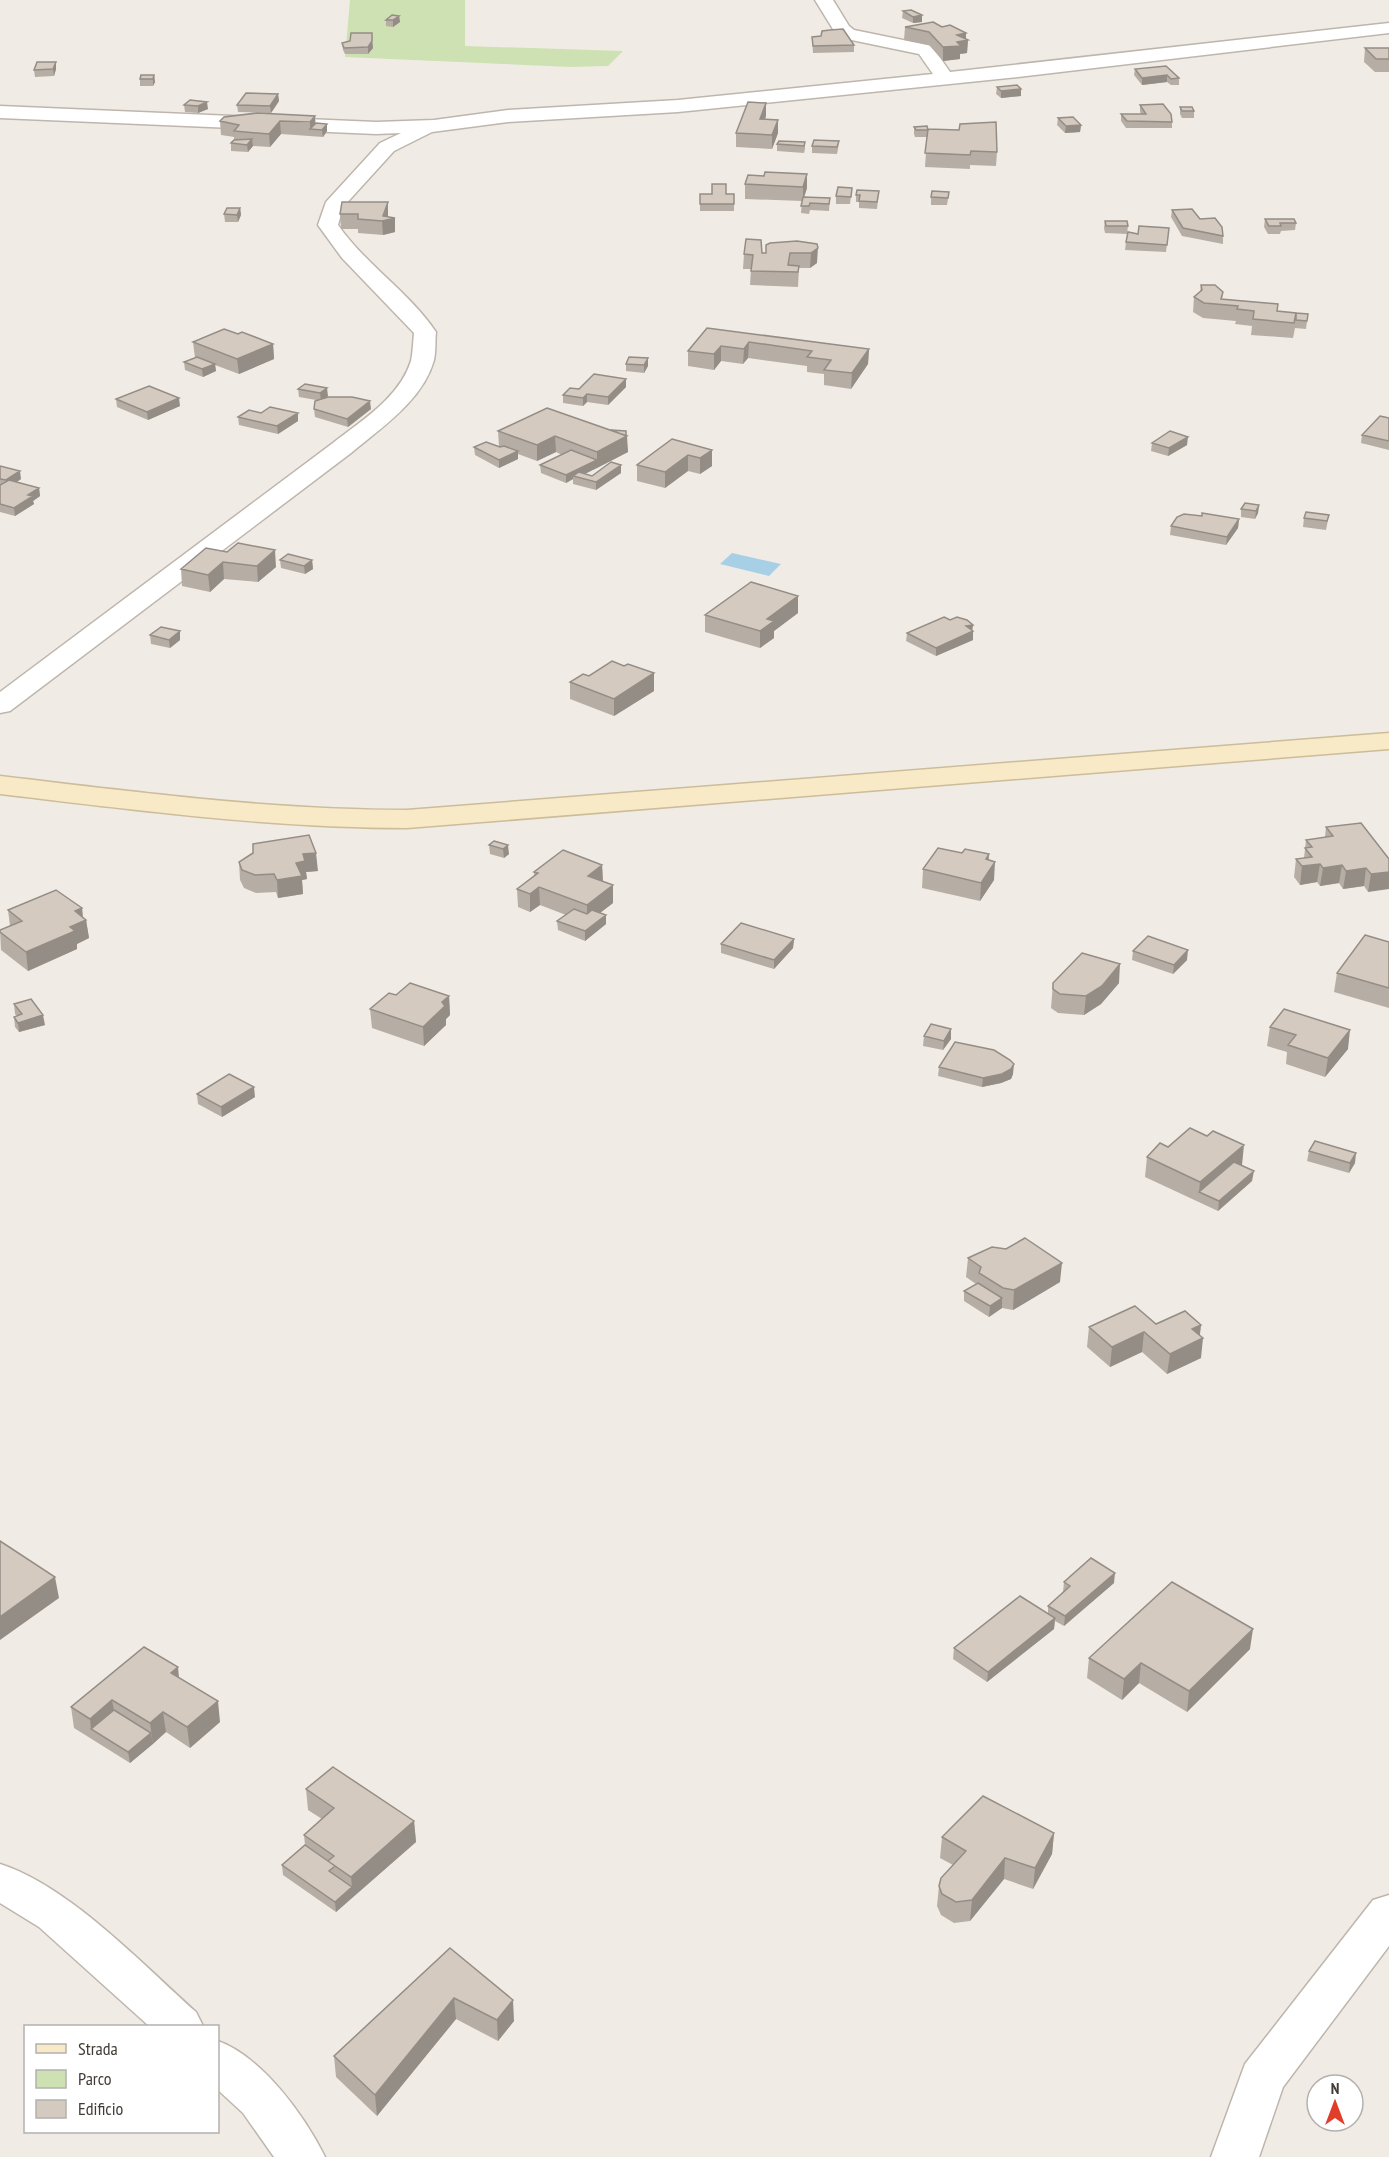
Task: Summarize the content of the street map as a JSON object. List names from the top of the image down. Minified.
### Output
{"legend":["Strada","Parco","Edificio"],"north":"top"}
